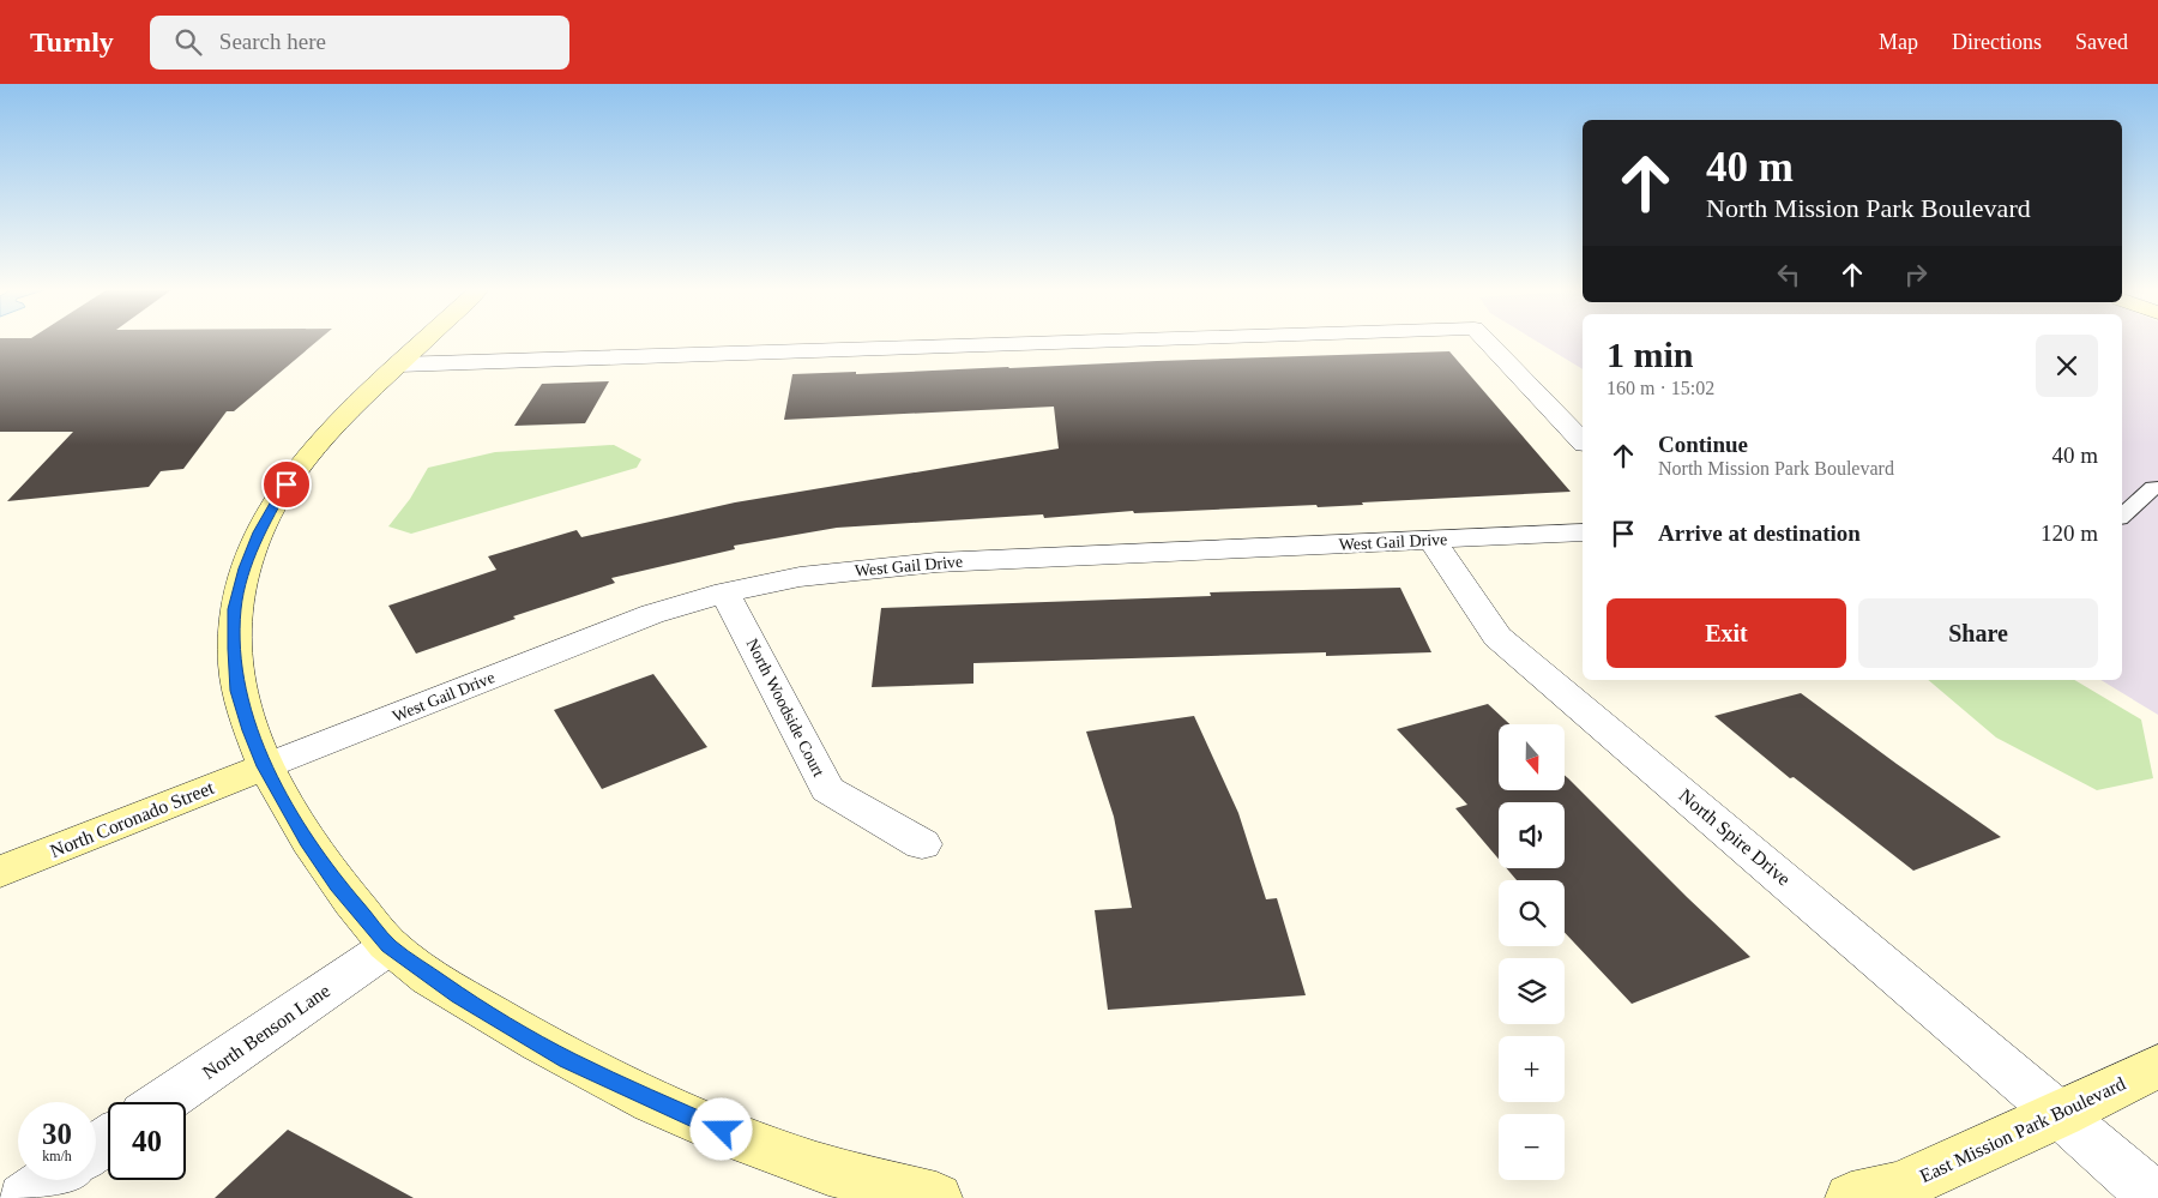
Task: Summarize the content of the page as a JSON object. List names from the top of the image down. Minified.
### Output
{"streets":{"street":["West Gail Drive","North Woodside Court","North Coronado Street","North Spire Drive","North Benson Lane","East Mission Park Boulevard"]},"crossings":[["West Gail Drive","North Woodside Court"],["West Gail Drive","North Coronado Street"],["West Gail Drive","North Spire Drive"],["North Spire Drive","East Mission Park Boulevard"]],"north":"bottom","page":{"header":"Turnly","search":"Search here","nav":["Map","Directions","Saved"],"turn":["40 m","North Mission Park Boulevard"],"heading":["1 min","160 m · 15:02"],"list":[{"name":"Continue","note":"North Mission Park Boulevard","value":"40 m"},{"name":"Arrive at destination","value":"120 m"}],"buttons":["Exit","Share"],"map_buttons":["+","−"],"speed":"30 km/h","limit":"40"}}
